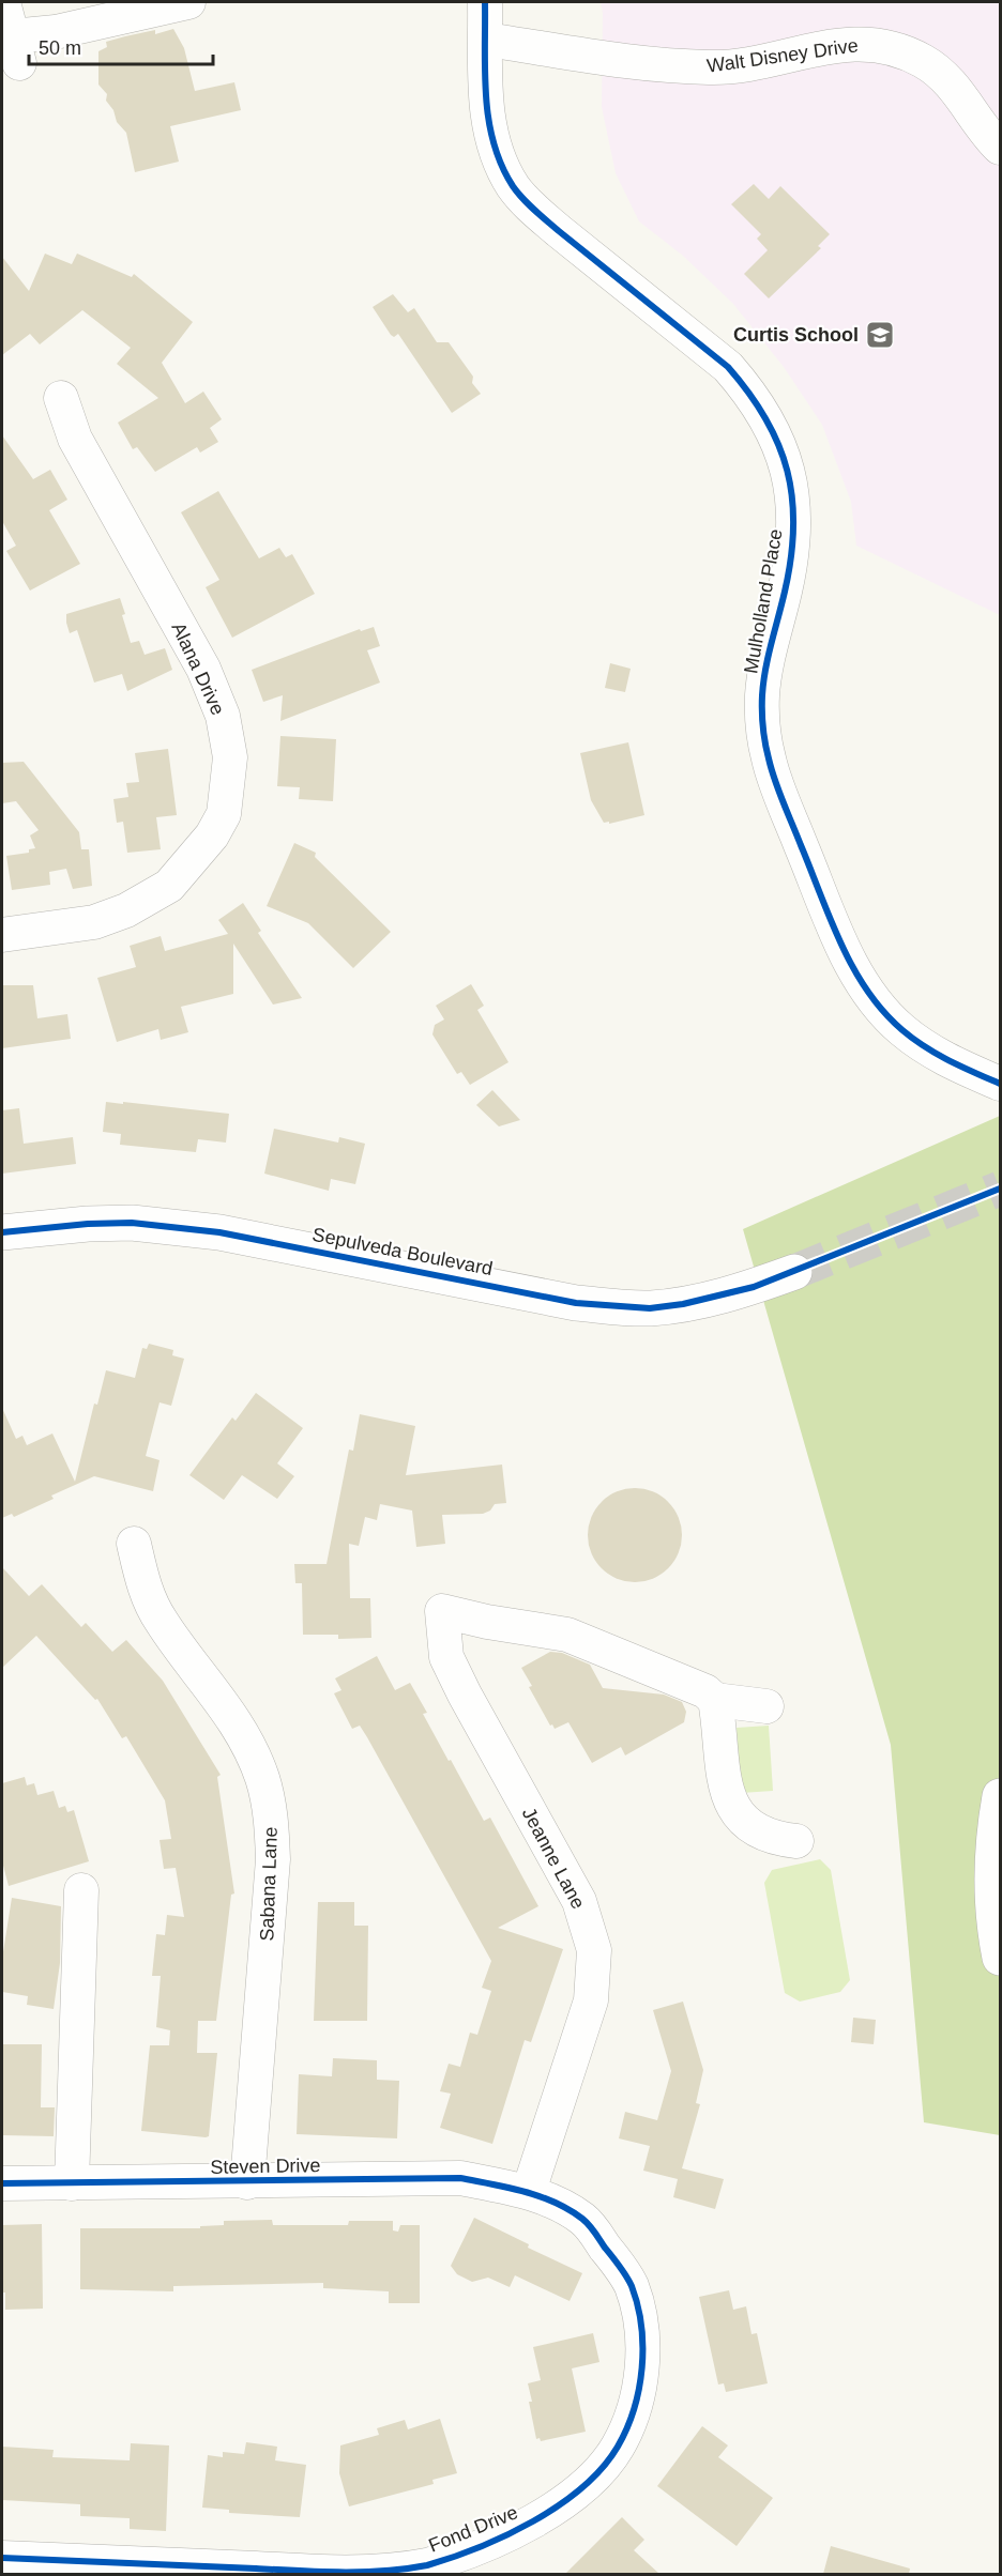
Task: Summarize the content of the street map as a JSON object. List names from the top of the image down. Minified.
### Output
{"streets":{"main road":["Sepulveda Boulevard"],"street":["Walt Disney Drive","Mulholland Place","Alana Drive","Jeanne Lane","Sabana Lane","Steven Drive","Fond Drive"]},"crossings":[["Walt Disney Drive","Mulholland Place"],["Jeanne Lane","Steven Drive"],["Jeanne Lane","Fond Drive"],["Sabana Lane","Steven Drive"],["Steven Drive","Fond Drive"]],"places":{"school or university":["Curtis School"]},"scale_bar":"50 m"}
